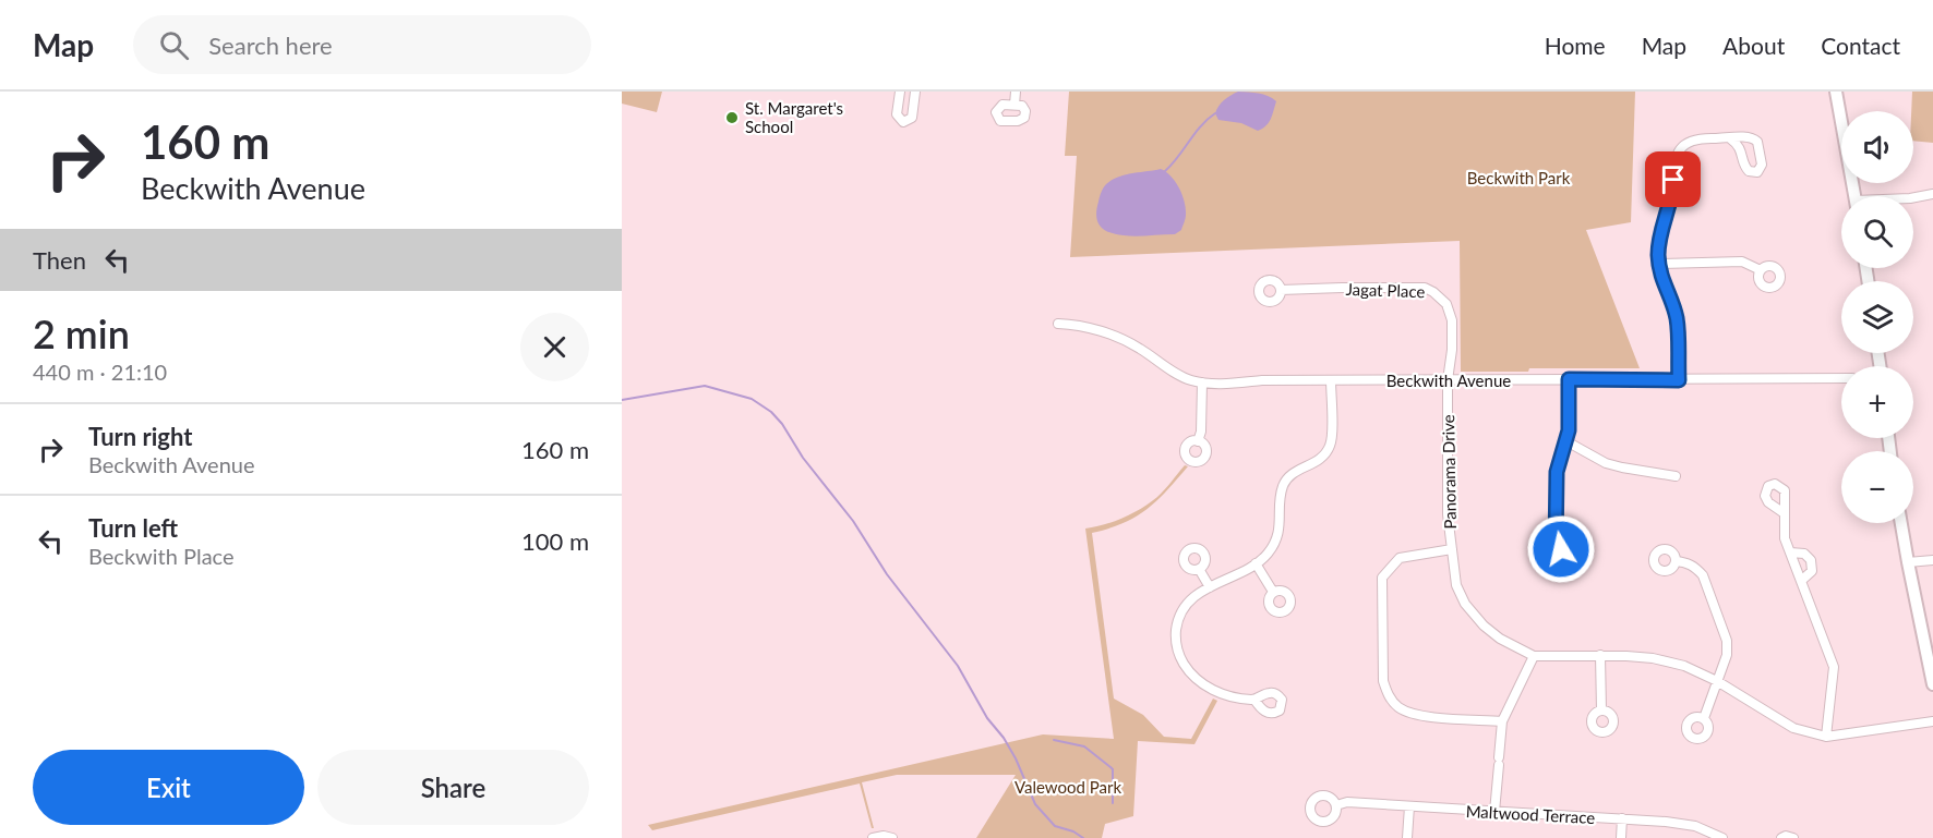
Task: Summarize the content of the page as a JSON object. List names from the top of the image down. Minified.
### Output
{"streets":{"street":["Jagat Place","Beckwith Avenue","Panorama Drive","Maltwood Terrace"]},"crossings":[["Jagat Place","Beckwith Avenue"],["Jagat Place","Panorama Drive"],["Beckwith Avenue","Panorama Drive"]],"parks":["Beckwith Park","Valewood Park"],"places":["St. Margaret's School"],"page":{"header":"Map","search":"Search here","nav":["Home","Map","About","Contact"],"turn":["160 m","Beckwith Avenue"],"map_buttons":["+","−"],"then":"Then","heading":["2 min","440 m · 21:10"],"list":[{"name":"Turn right","note":"Beckwith Avenue","value":"160 m"},{"name":"Turn left","note":"Beckwith Place","value":"100 m"}],"buttons":["Exit","Share"]}}
